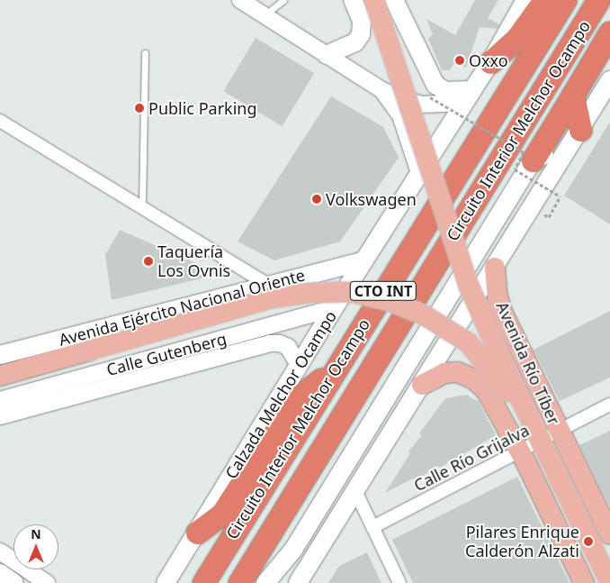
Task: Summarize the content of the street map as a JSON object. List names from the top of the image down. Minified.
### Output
{"streets":{"highway":["Circuito Interior Melchor Ocampo","CTO INT"],"main road":["Avenida Ejército Nacional Oriente","Avenida Río Tíber","Calzada Melchor Ocampo"],"street":["Calle Gutenberg","Calle Río Grijalva"]},"crossings":[["Avenida Ejército Nacional Oriente","Calzada Melchor Ocampo"],["Calle Gutenberg","Calzada Melchor Ocampo"]],"places":["Oxxo","Public Parking","Volkswagen","Taquería Los Ovnis","Pilares Enrique Calderón Alzati"],"north":"top"}
